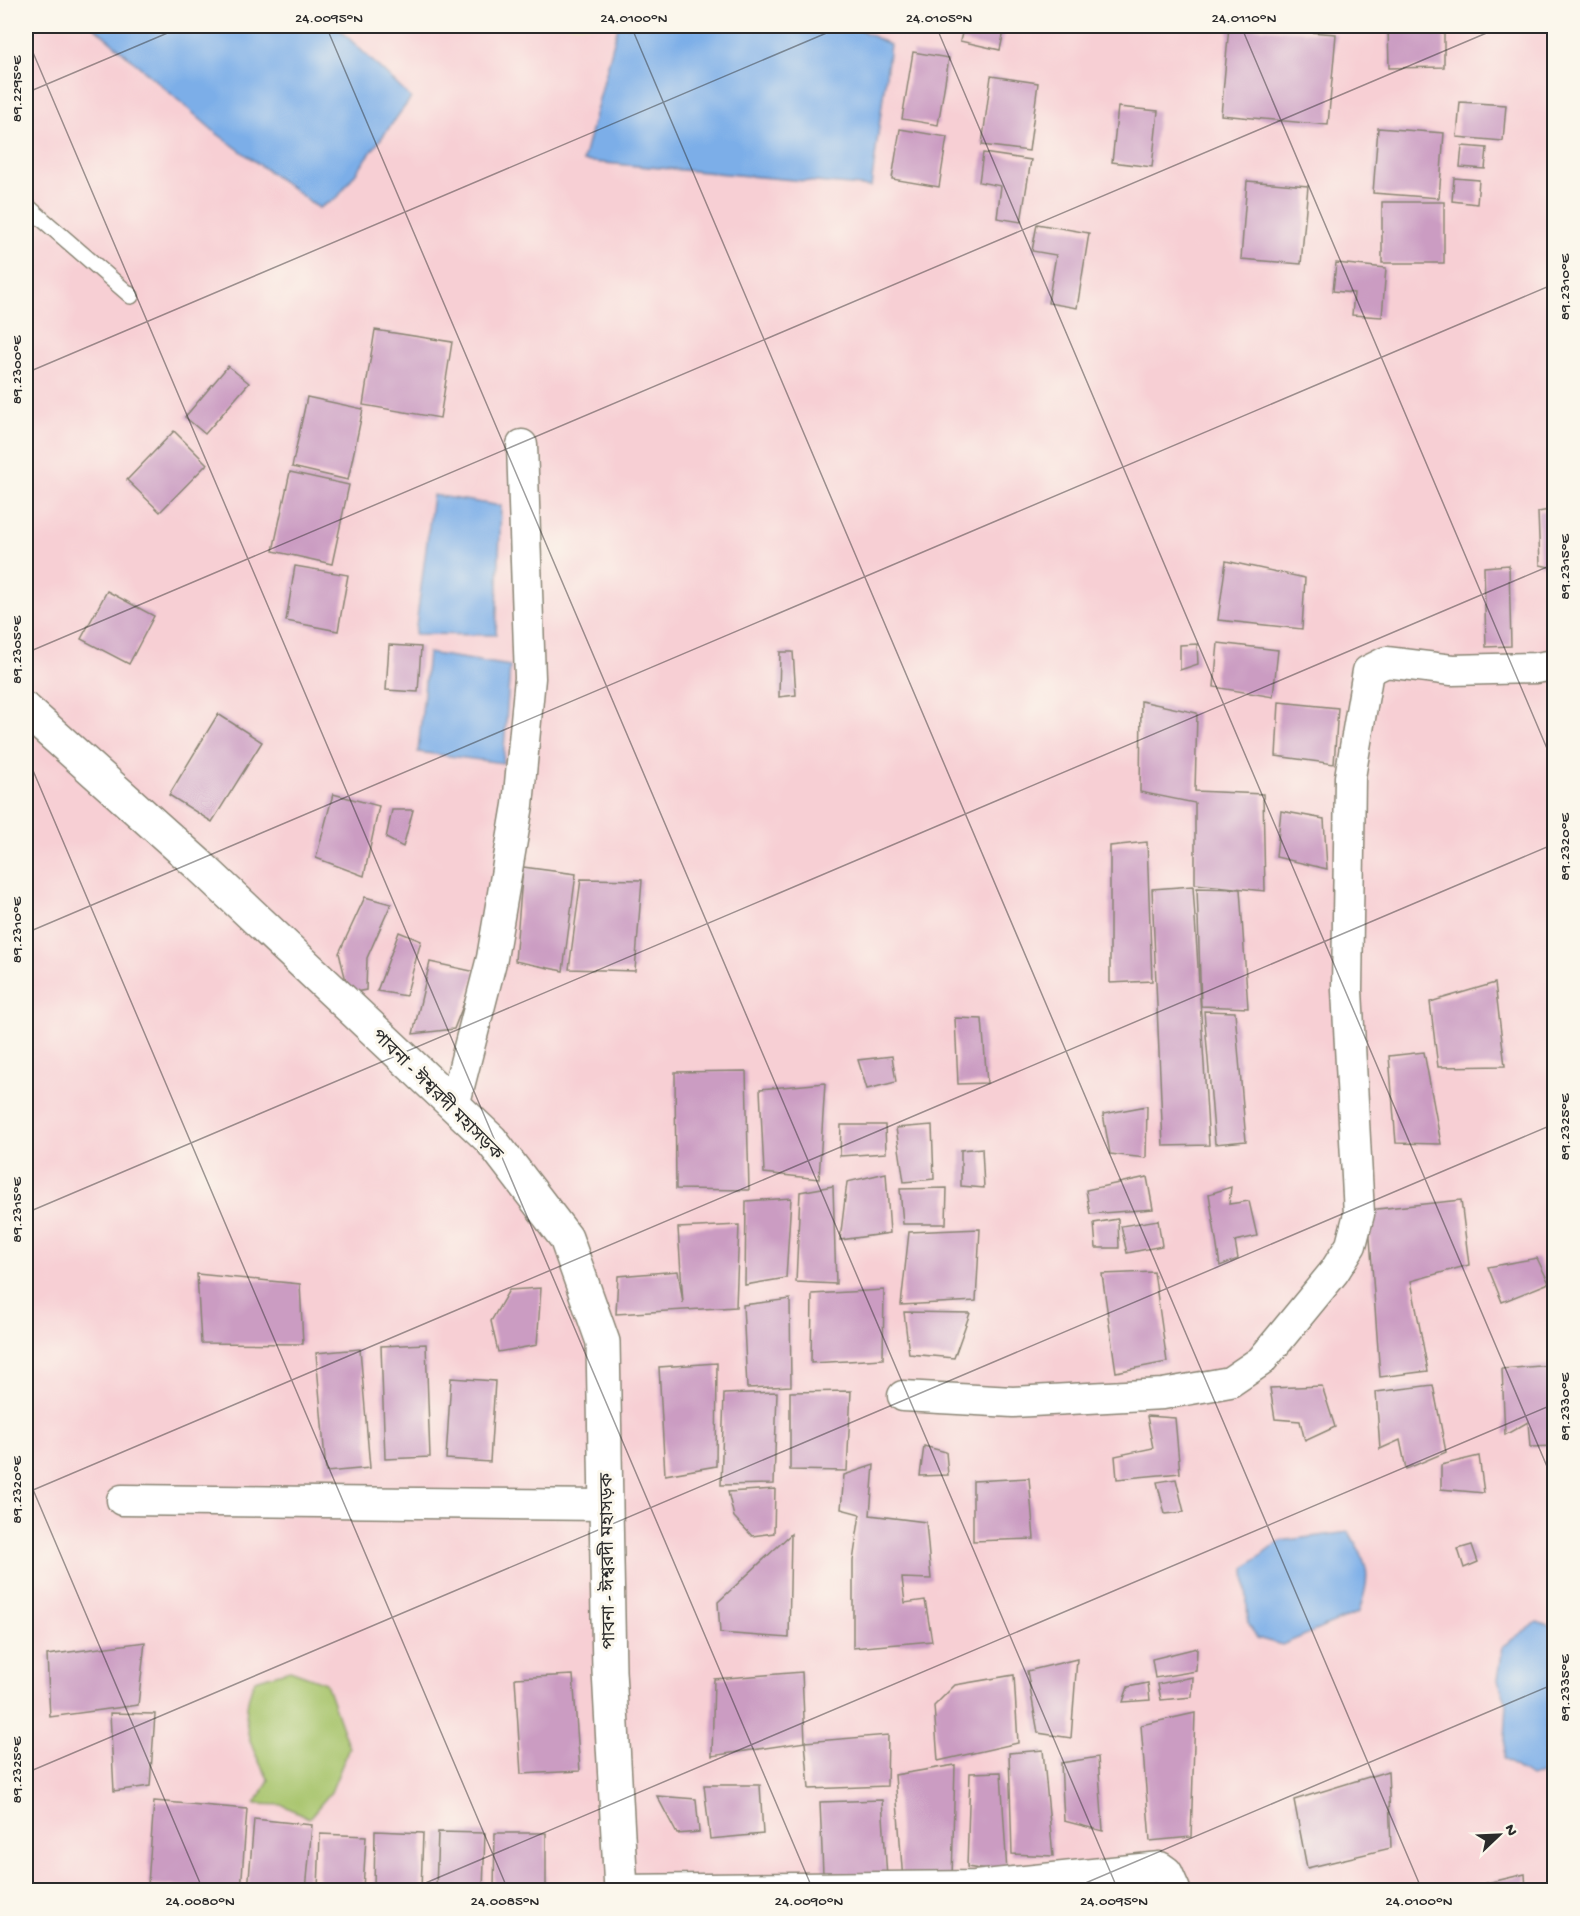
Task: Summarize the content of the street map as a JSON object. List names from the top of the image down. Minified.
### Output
{"streets":{"main road":["পাবনা - ঈশ্বরদী মহাসড়ক"]},"north":"top right","coordinates":["24.0095°N","24.0100°N","24.0105°N","24.0110°N","89.2295°E","89.2310°E","89.2300°E","89.2315°E","89.2305°E","89.2320°E","89.2325°E","89.2330°E","89.2335°E","24.0080°N","24.0085°N","24.0090°N"]}
